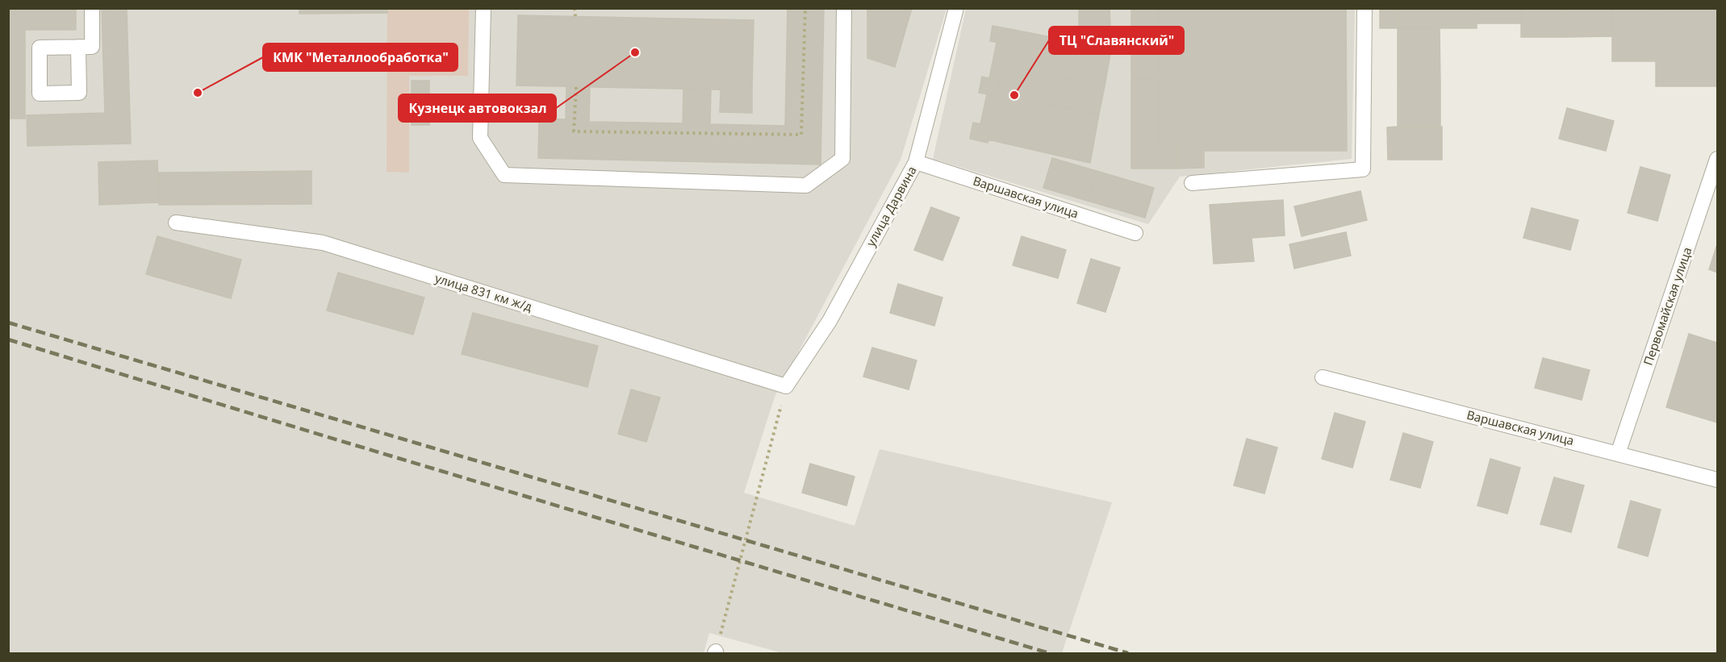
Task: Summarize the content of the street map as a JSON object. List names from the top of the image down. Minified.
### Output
{"streets":{"street":["Варшавская улица","улица Дарвина","улица 831 км ж/д","Первомайская улица"]},"crossings":[["Варшавская улица","улица Дарвина"],["Варшавская улица","Первомайская улица"],["улица Дарвина","улица 831 км ж/д"]],"places":["Кузнецк автовокзал","КМК \"Металлообработка\"","ТЦ \"Славянский\""]}
